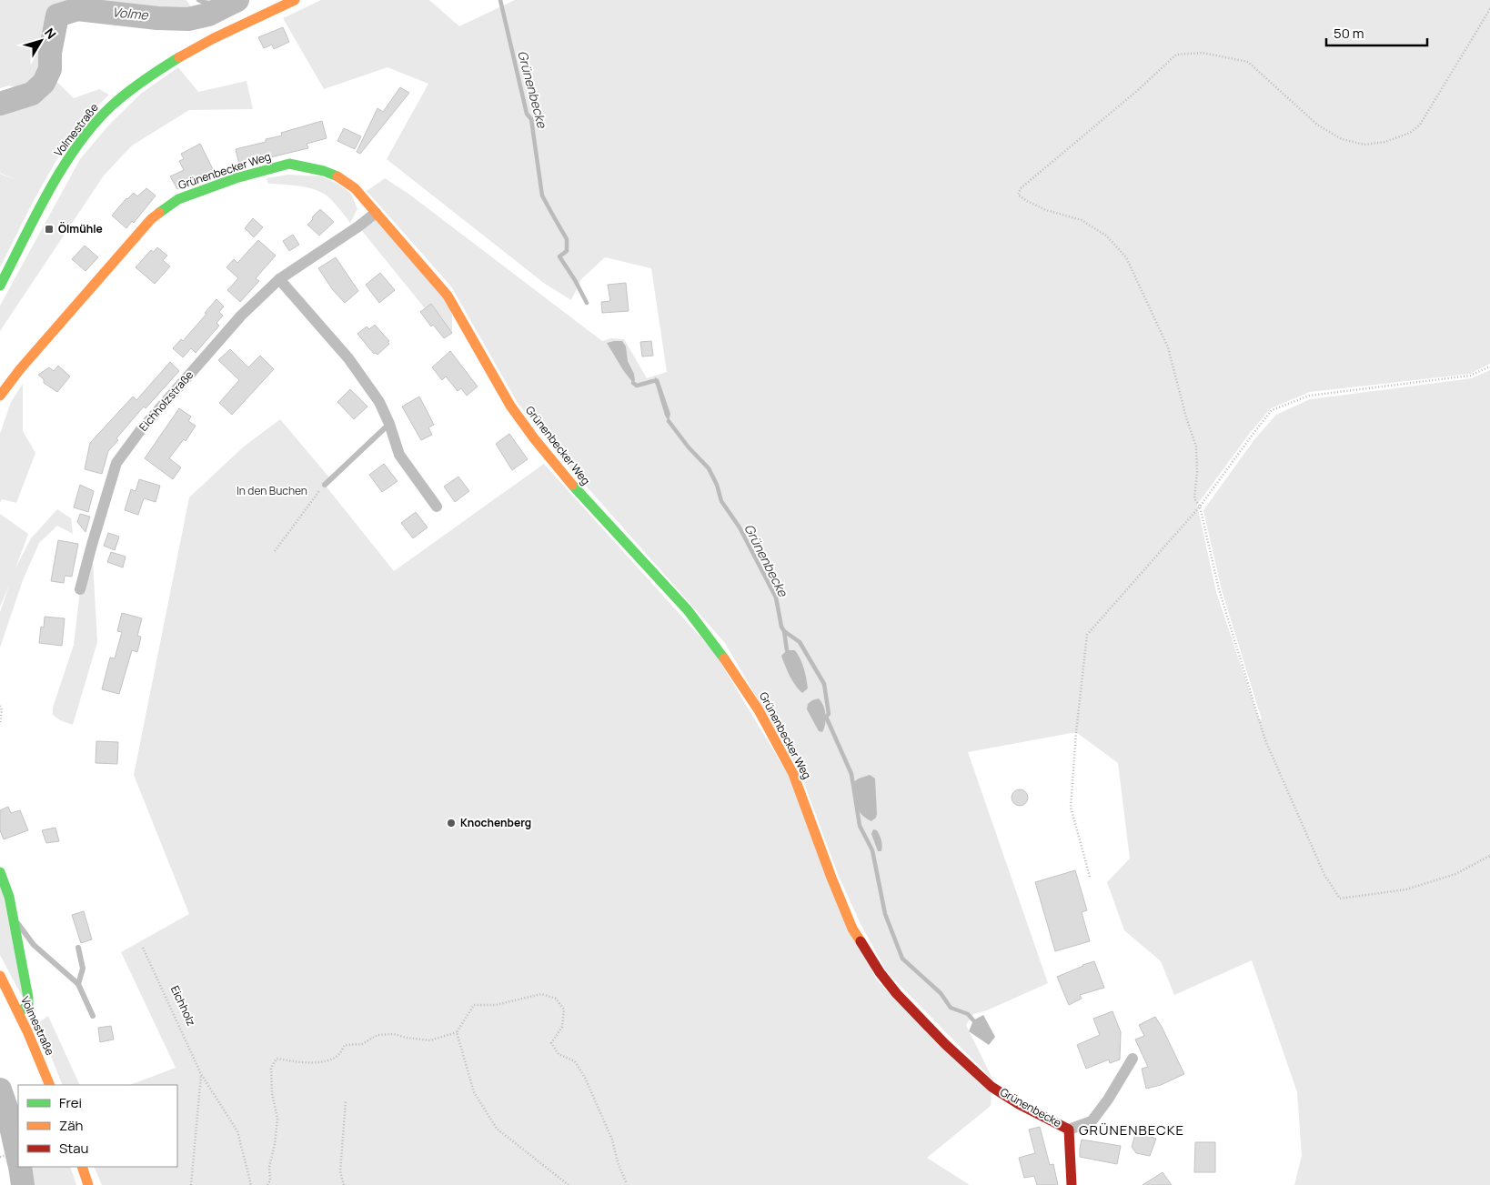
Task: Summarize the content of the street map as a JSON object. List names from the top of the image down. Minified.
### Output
{"streets":{"street":["Volmestraße","Grünenbecker Weg","Eichholzstraße","Grünenbecke"],"path":["Eichholz"]},"crossings":[["Grünenbecker Weg","Eichholzstraße"],["Grünenbecker Weg","Grünenbecke"]],"districts":["GRÜNENBECKE"],"water":["Volme","Grünenbecke"],"parks":["In den Buchen"],"places":{"transit":["Ölmühle"],"other":["Knochenberg"]},"legend":["Frei","Zäh","Stau"],"scale_bar":"50 m","north":"top right"}
